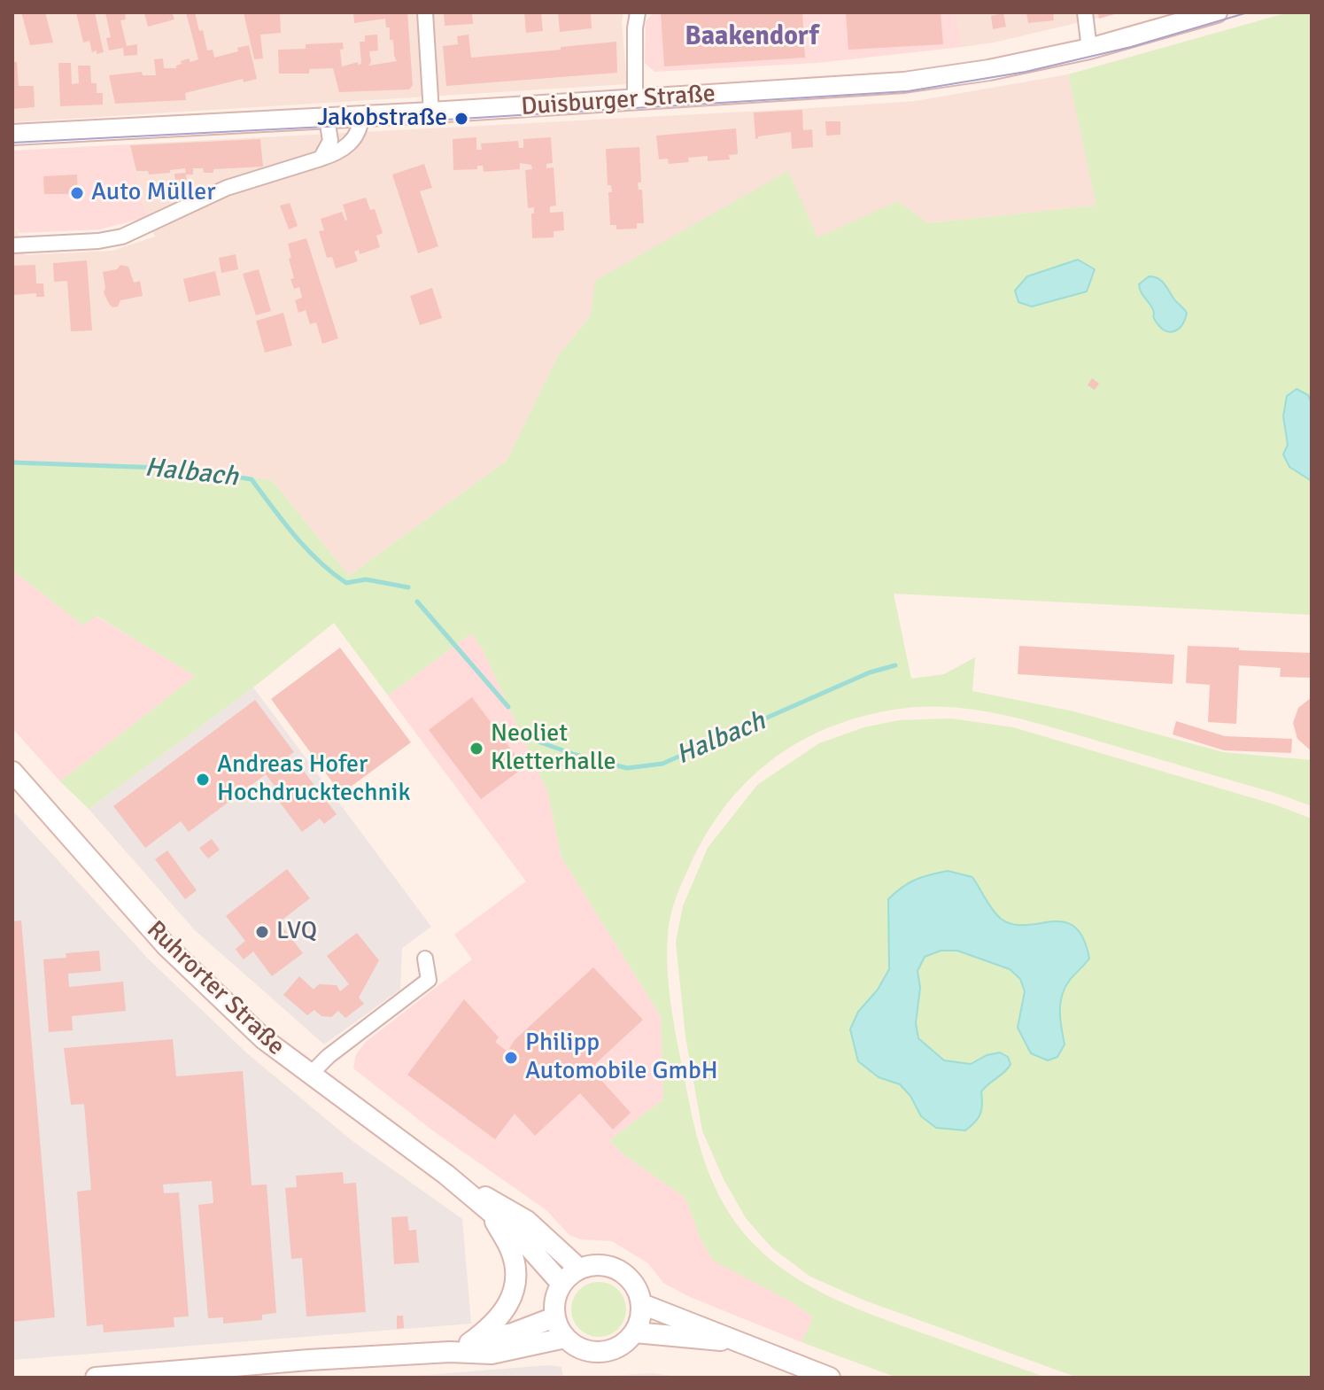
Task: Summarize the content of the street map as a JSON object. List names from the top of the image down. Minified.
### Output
{"streets":{"main road":["Duisburger Straße","Ruhrorter Straße"]},"districts":["Baakendorf"],"water":["Halbach"],"places":["Jakobstraße","Auto Müller","Neoliet Kletterhalle","Andreas Hofer Hochdrucktechnik","LVQ","Philipp Automobile GmbH"]}
